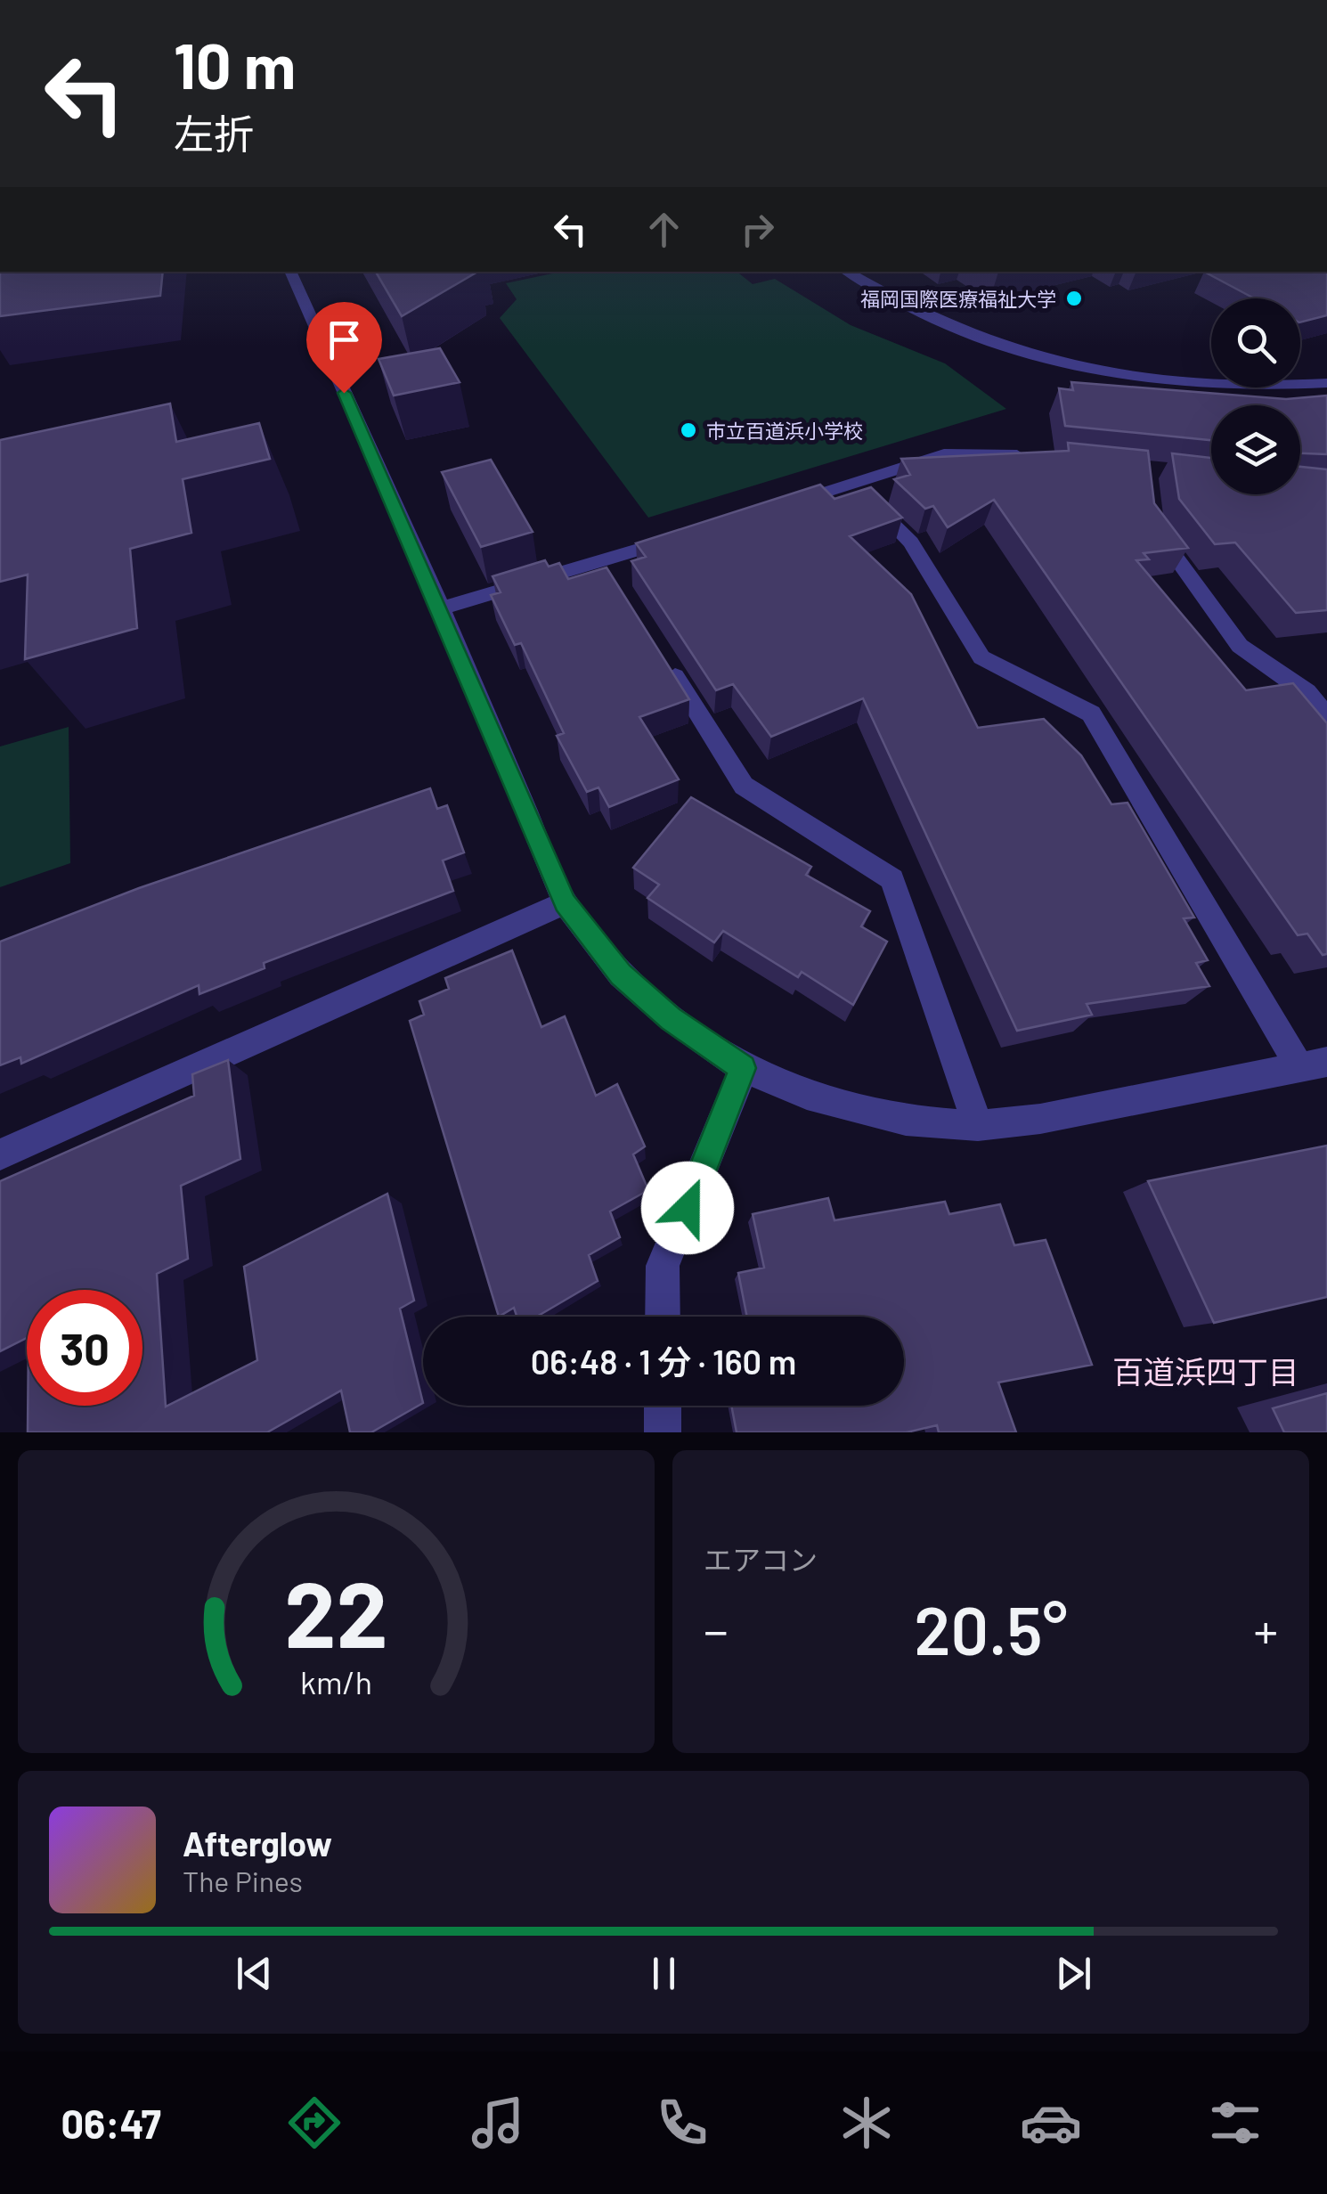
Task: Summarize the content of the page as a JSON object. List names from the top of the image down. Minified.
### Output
{"districts":["百道浜四丁目"],"places":["福岡国際医療福祉大学","市立百道浜小学校"],"page":{"turn":["10 m","左折"],"limit":"30","trip":"06:48 · 1 分 · 160 m","tile":"エアコン","heat":["−","20.5°","+"],"song":["Afterglow","The Pines"],"tabs":"06:47","gauge":["22","km/h"]}}
